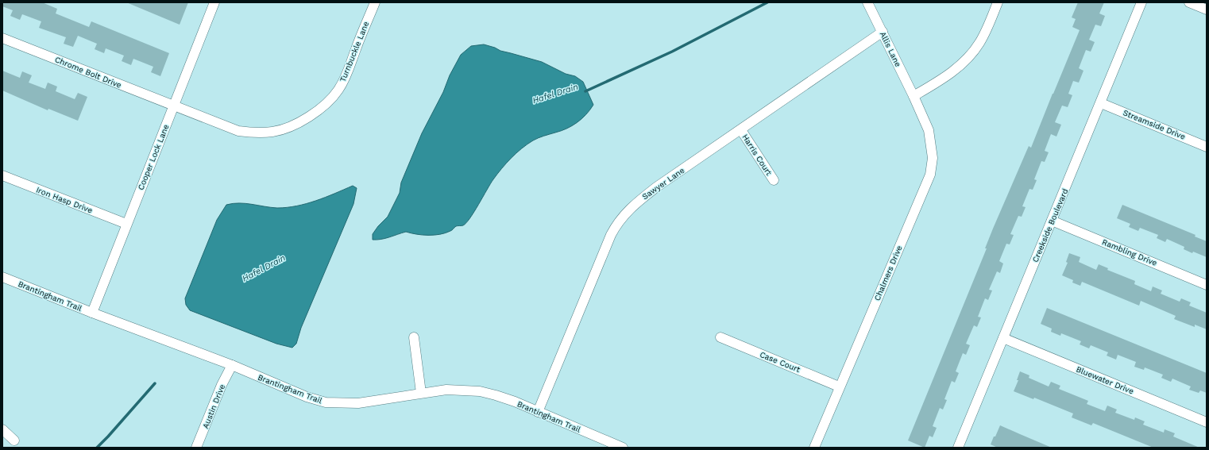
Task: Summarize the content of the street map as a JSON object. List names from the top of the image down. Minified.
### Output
{"streets":{"street":["Allis Lane","Turnbuckle Lane","Chrome Bolt Drive","Streamside Drive","Harris Court","Cooper Lock Lane","Sawyer Lane","Iron Hasp Drive","Creekside Boulevard","Rambling Drive","Chalmers Drive","Brantingham Trail","Case Court","Bluewater Drive","Austin Drive"]},"crossings":[["Allis Lane","Sawyer Lane"],["Allis Lane","Chalmers Drive"],["Turnbuckle Lane","Chrome Bolt Drive"],["Turnbuckle Lane","Cooper Lock Lane"],["Chrome Bolt Drive","Cooper Lock Lane"],["Streamside Drive","Creekside Boulevard"],["Harris Court","Sawyer Lane"],["Cooper Lock Lane","Iron Hasp Drive"],["Cooper Lock Lane","Brantingham Trail"],["Sawyer Lane","Brantingham Trail"],["Creekside Boulevard","Rambling Drive"],["Creekside Boulevard","Bluewater Drive"],["Chalmers Drive","Case Court"],["Brantingham Trail","Austin Drive"]],"water":["Hafel Drain"]}
